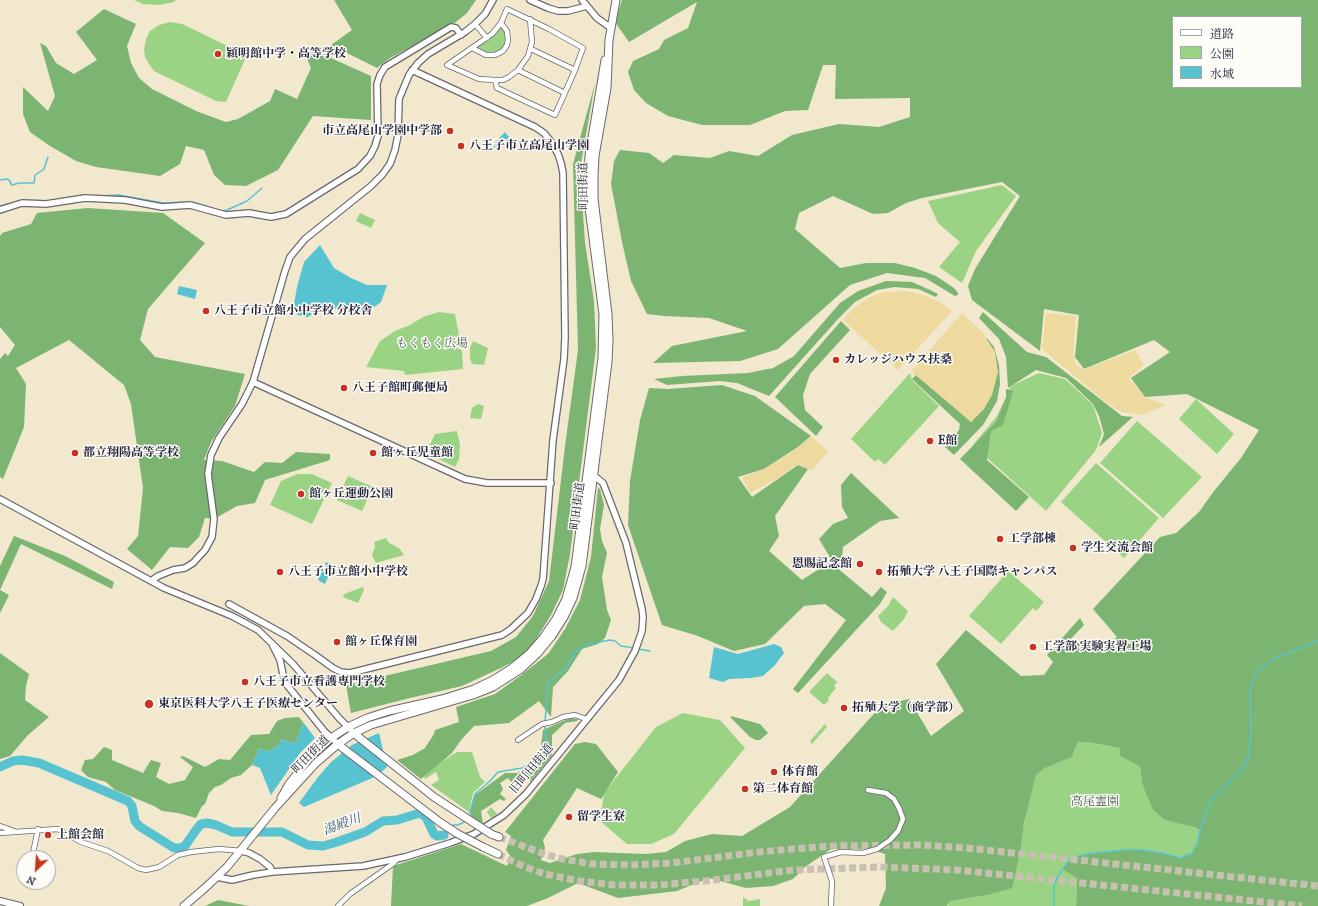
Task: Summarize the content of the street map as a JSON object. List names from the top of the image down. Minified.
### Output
{"streets":{"main road":["町田街道"],"street":["旧町田街道"]},"crossings":[["町田街道","旧町田街道"]],"water":["湯殿川"],"parks":["もくもく広場","高尾霊園"],"places":["穎明館中学・高等学校","市立高尾山学園中学部","八王子市立高尾山学園","八王子市立館小中学校 分校舎","カレッジハウス扶桑","八王子館町郵便局","E館","都立翔陽高等学校","館ヶ丘児童館","館ヶ丘運動公園","工学部棟","学生交流会館","恩賜記念館","八王子市立館小中学校","拓殖大学 八王子国際キャンパス","館ヶ丘保育園","工学部 実験実習工場","八王子市立看護専門学校","東京医科大学八王子医療センター","拓殖大学（商学部）","体育館","第二体育館","留学生寮","上館会館"],"legend":["道路","公園","水域"],"north":"bottom left"}
